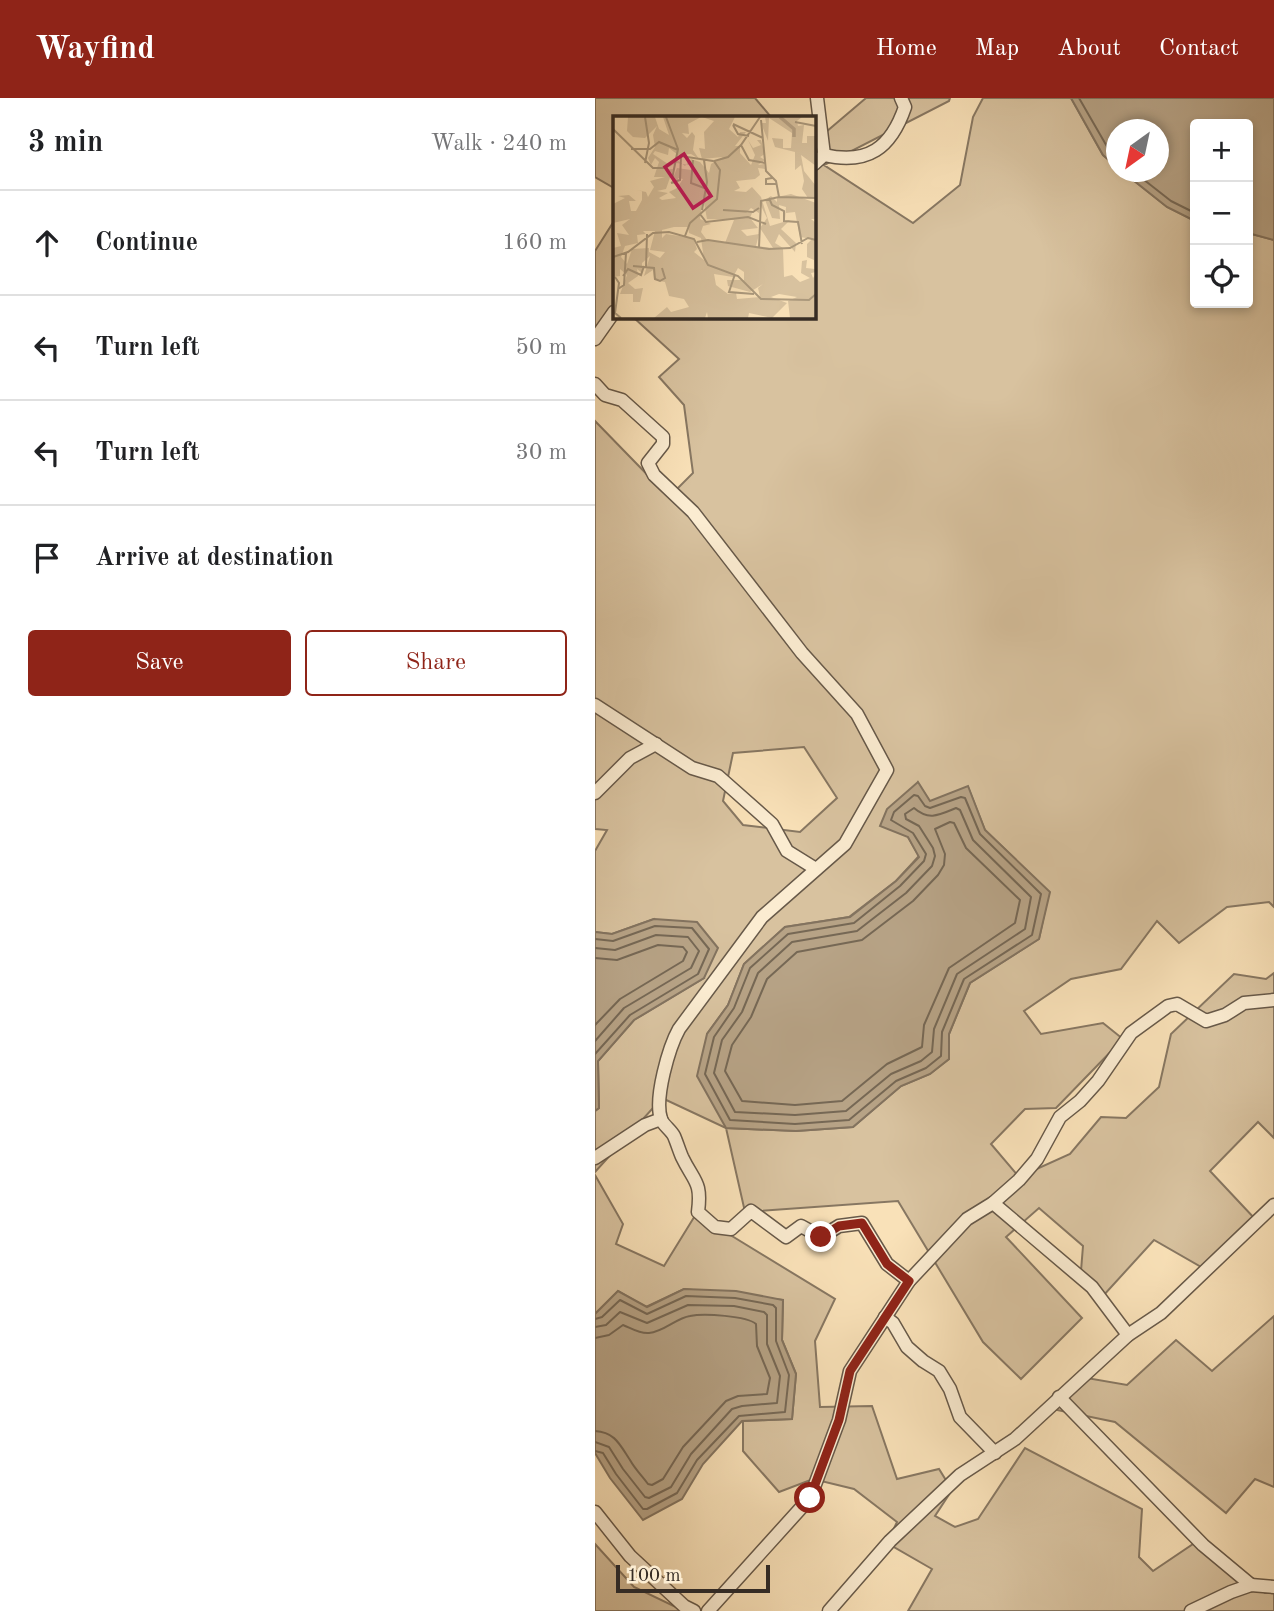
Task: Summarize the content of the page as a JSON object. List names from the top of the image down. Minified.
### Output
{"scale_bar":"100 m","north":"bottom left","page":{"header":"Wayfind","nav":["Home","Map","About","Contact"],"heading":["3 min","Walk · 240 m"],"map_buttons":["+","−"],"list":[["Continue","160 m"],["Turn left","50 m"],["Turn left","30 m"],"Arrive at destination"],"buttons":["Save","Share"],"scale":"100 m"}}
